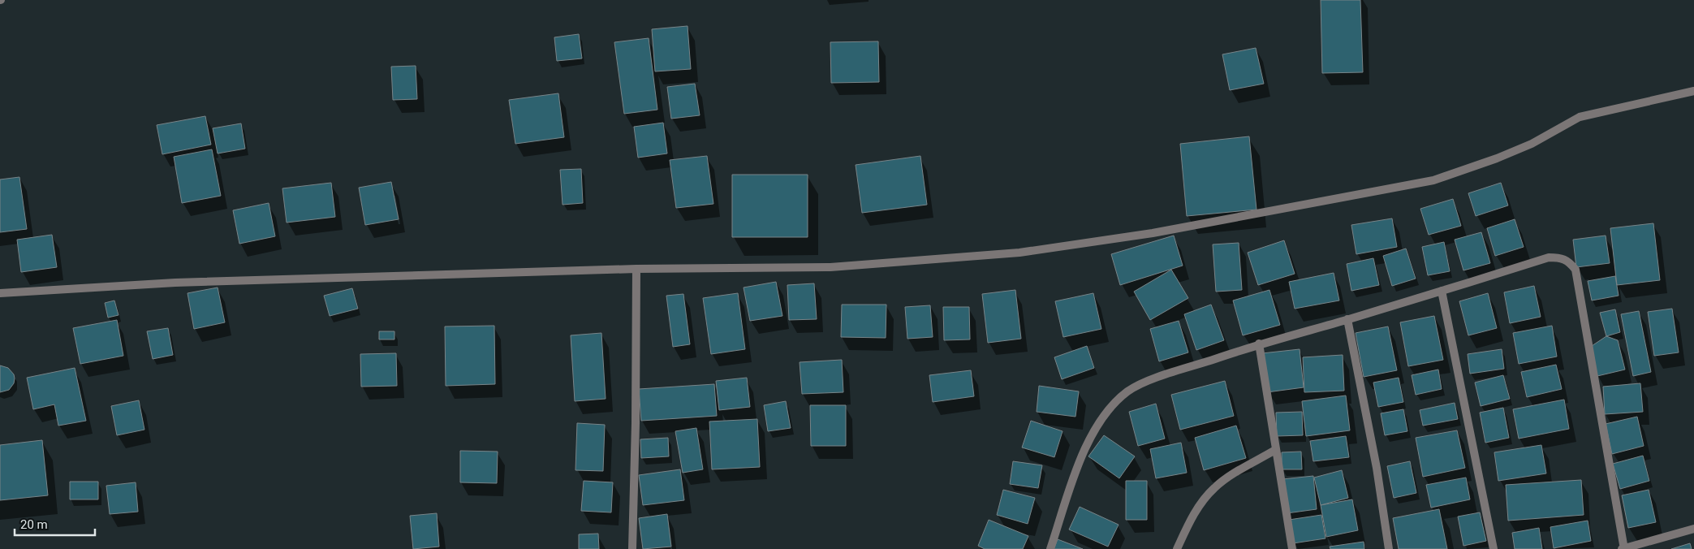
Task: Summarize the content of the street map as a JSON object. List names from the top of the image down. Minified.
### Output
{"scale_bar":"20 m"}
